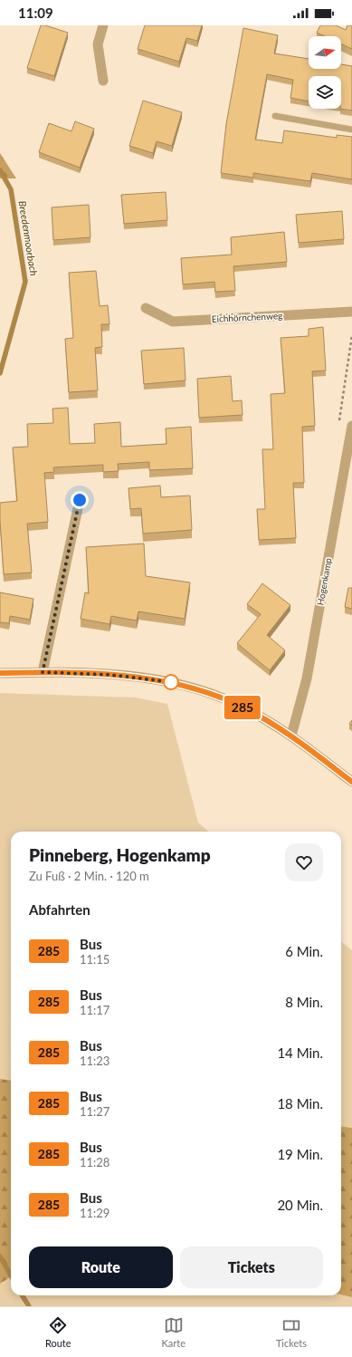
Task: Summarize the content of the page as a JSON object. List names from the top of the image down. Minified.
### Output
{"streets":{"street":["Eichhörnchenweg","Hogenkamp"]},"water":["Breedenmoorbach"],"lines":["bus line 285"],"north":"right","page":{"status":"11:09","on_map":"285","heading":[["Pinneberg, Hogenkamp","Zu Fuß · 2 Min. · 120 m"],"Abfahrten"],"list":[{"mark":"285","name":"Bus","note":"11:15","value":"6 Min."},{"mark":"285","name":"Bus","note":"11:17","value":"8 Min."},{"mark":"285","name":"Bus","note":"11:23","value":"14 Min."},{"mark":"285","name":"Bus","note":"11:27","value":"18 Min."},{"mark":"285","name":"Bus","note":"11:28","value":"19 Min."},{"mark":"285","name":"Bus","note":"11:29","value":"20 Min."}],"buttons":["Route","Tickets"],"tabs":["Route","Karte","Tickets"]}}
